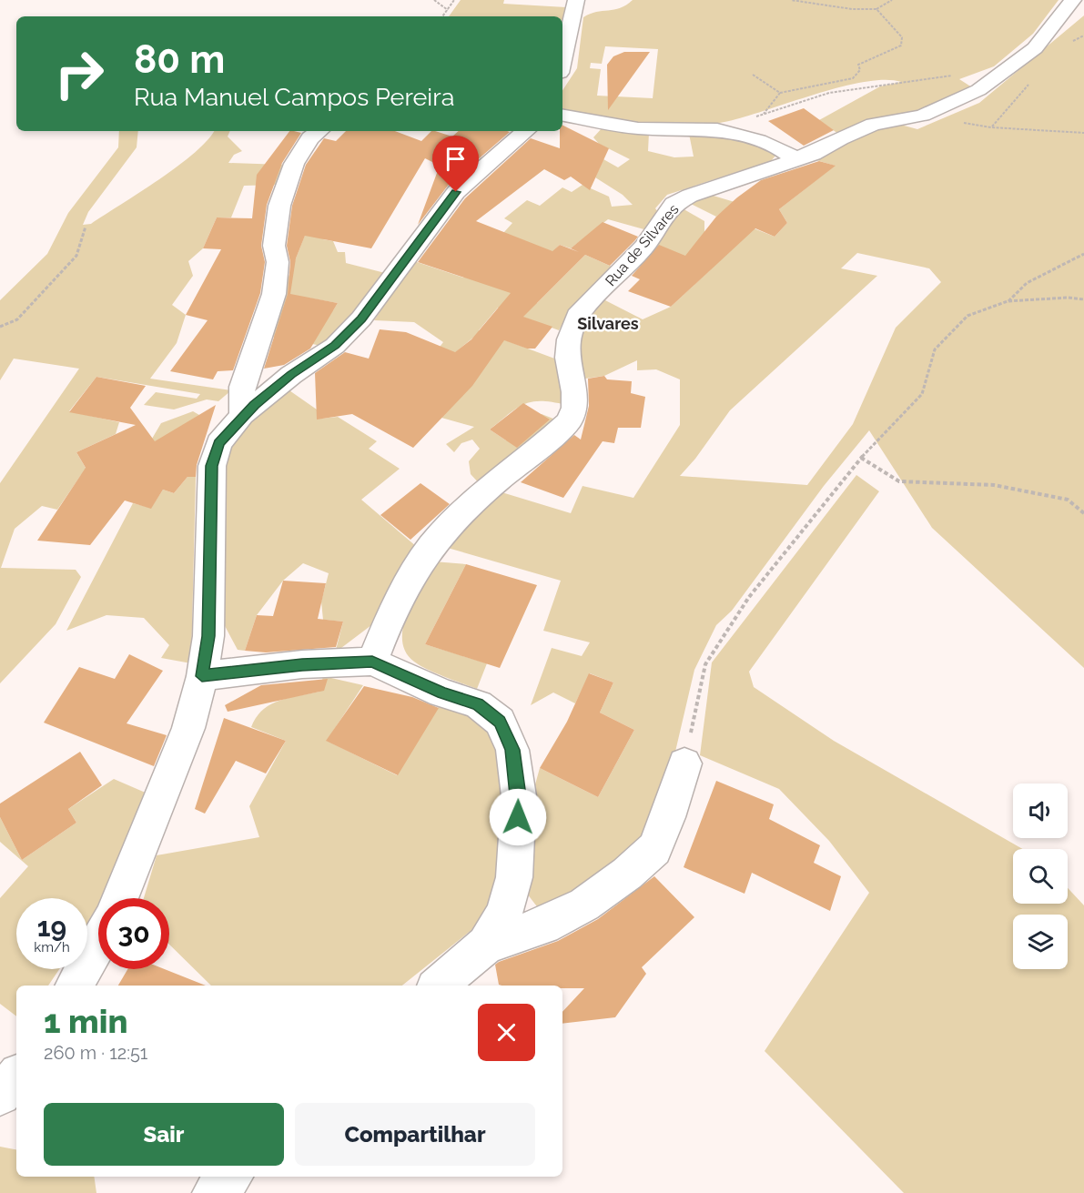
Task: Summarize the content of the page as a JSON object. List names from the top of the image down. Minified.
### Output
{"streets":{"street":["Rua de Silvares"]},"districts":["Silvares"],"page":{"turn":["80 m","Rua Manuel Campos Pereira"],"speed":"19 km/h","limit":"30","heading":["1 min","260 m · 12:51"],"buttons":["Sair","Compartilhar"]}}
